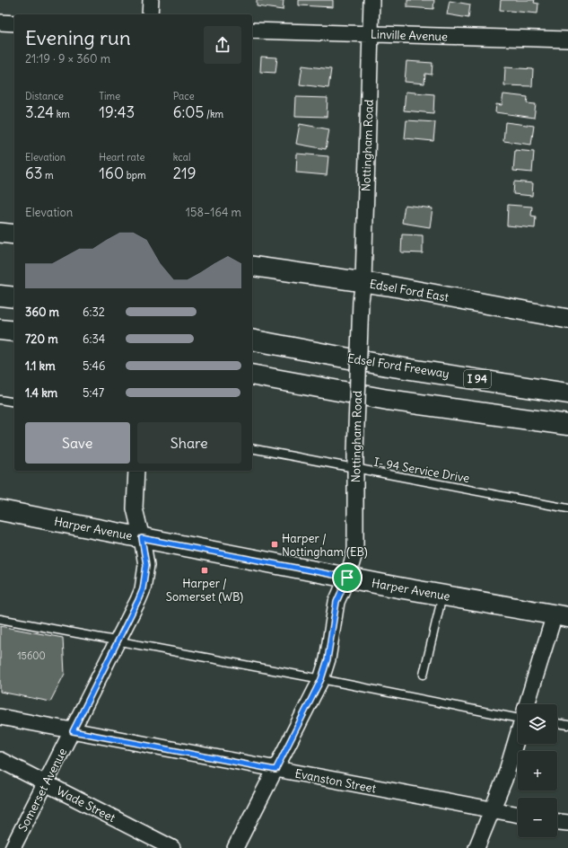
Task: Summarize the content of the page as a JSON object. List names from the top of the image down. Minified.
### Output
{"streets":{"main road":["Edsel Ford Freeway","I 94","Harper Avenue"],"street":["Linville Avenue","Nottingham Road","Edsel Ford East","Evanston Street","Somerset Avenue","Wade Street"],"lane":["I- 94 Service Drive"]},"crossings":[["Linville Avenue","Nottingham Road"],["Nottingham Road","Edsel Ford East"],["Nottingham Road","I- 94 Service Drive"],["Nottingham Road","Harper Avenue"],["Nottingham Road","Evanston Street"],["Harper Avenue","Somerset Avenue"],["Evanston Street","Somerset Avenue"],["Somerset Avenue","Wade Street"]],"places":{"transit":["Harper / Nottingham (EB)","Harper / Somerset (WB)"]},"house_numbers":["15600"],"page":{"heading":["Evening run","21:19 · 9 × 360 m"],"stats":[["Distance","3.24 km"],["Time","19:43"],["Pace","6:05 /km"],["Elevation","63 m"],["Heart rate","160 bpm"],["kcal","219"]],"chart":["Elevation","158–164 m"],"list":[{"name":"360 m","note":"6:32"},{"name":"720 m","note":"6:34"},{"name":"1.1 km","note":"5:46"},{"name":"1.4 km","note":"5:47"}],"buttons":["Save","Share"],"map_buttons":["+","−"]}}
